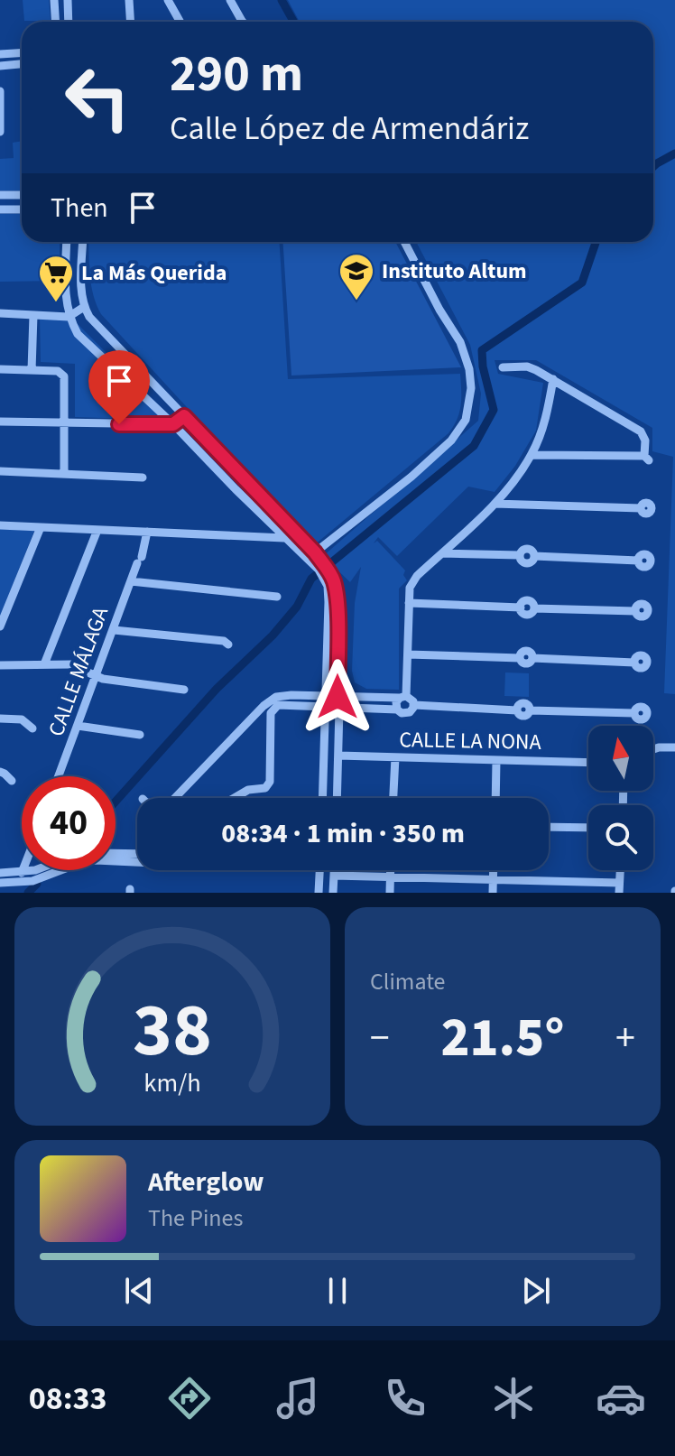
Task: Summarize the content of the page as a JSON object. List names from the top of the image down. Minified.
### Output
{"streets":{"street":["CALLE MÁLAGA","CALLE LA NONA"]},"places":{"school or university":["Instituto Altum"],"supermarket":["La Más Querida"]},"north":"top","page":{"turn":["290 m","Calle López de Armendáriz"],"then":"Then","limit":"40","trip":"08:34 · 1 min · 350 m","tile":"Climate","heat":["−","21.5°","+"],"song":["Afterglow","The Pines"],"tabs":"08:33","gauge":["38","km/h"]}}
